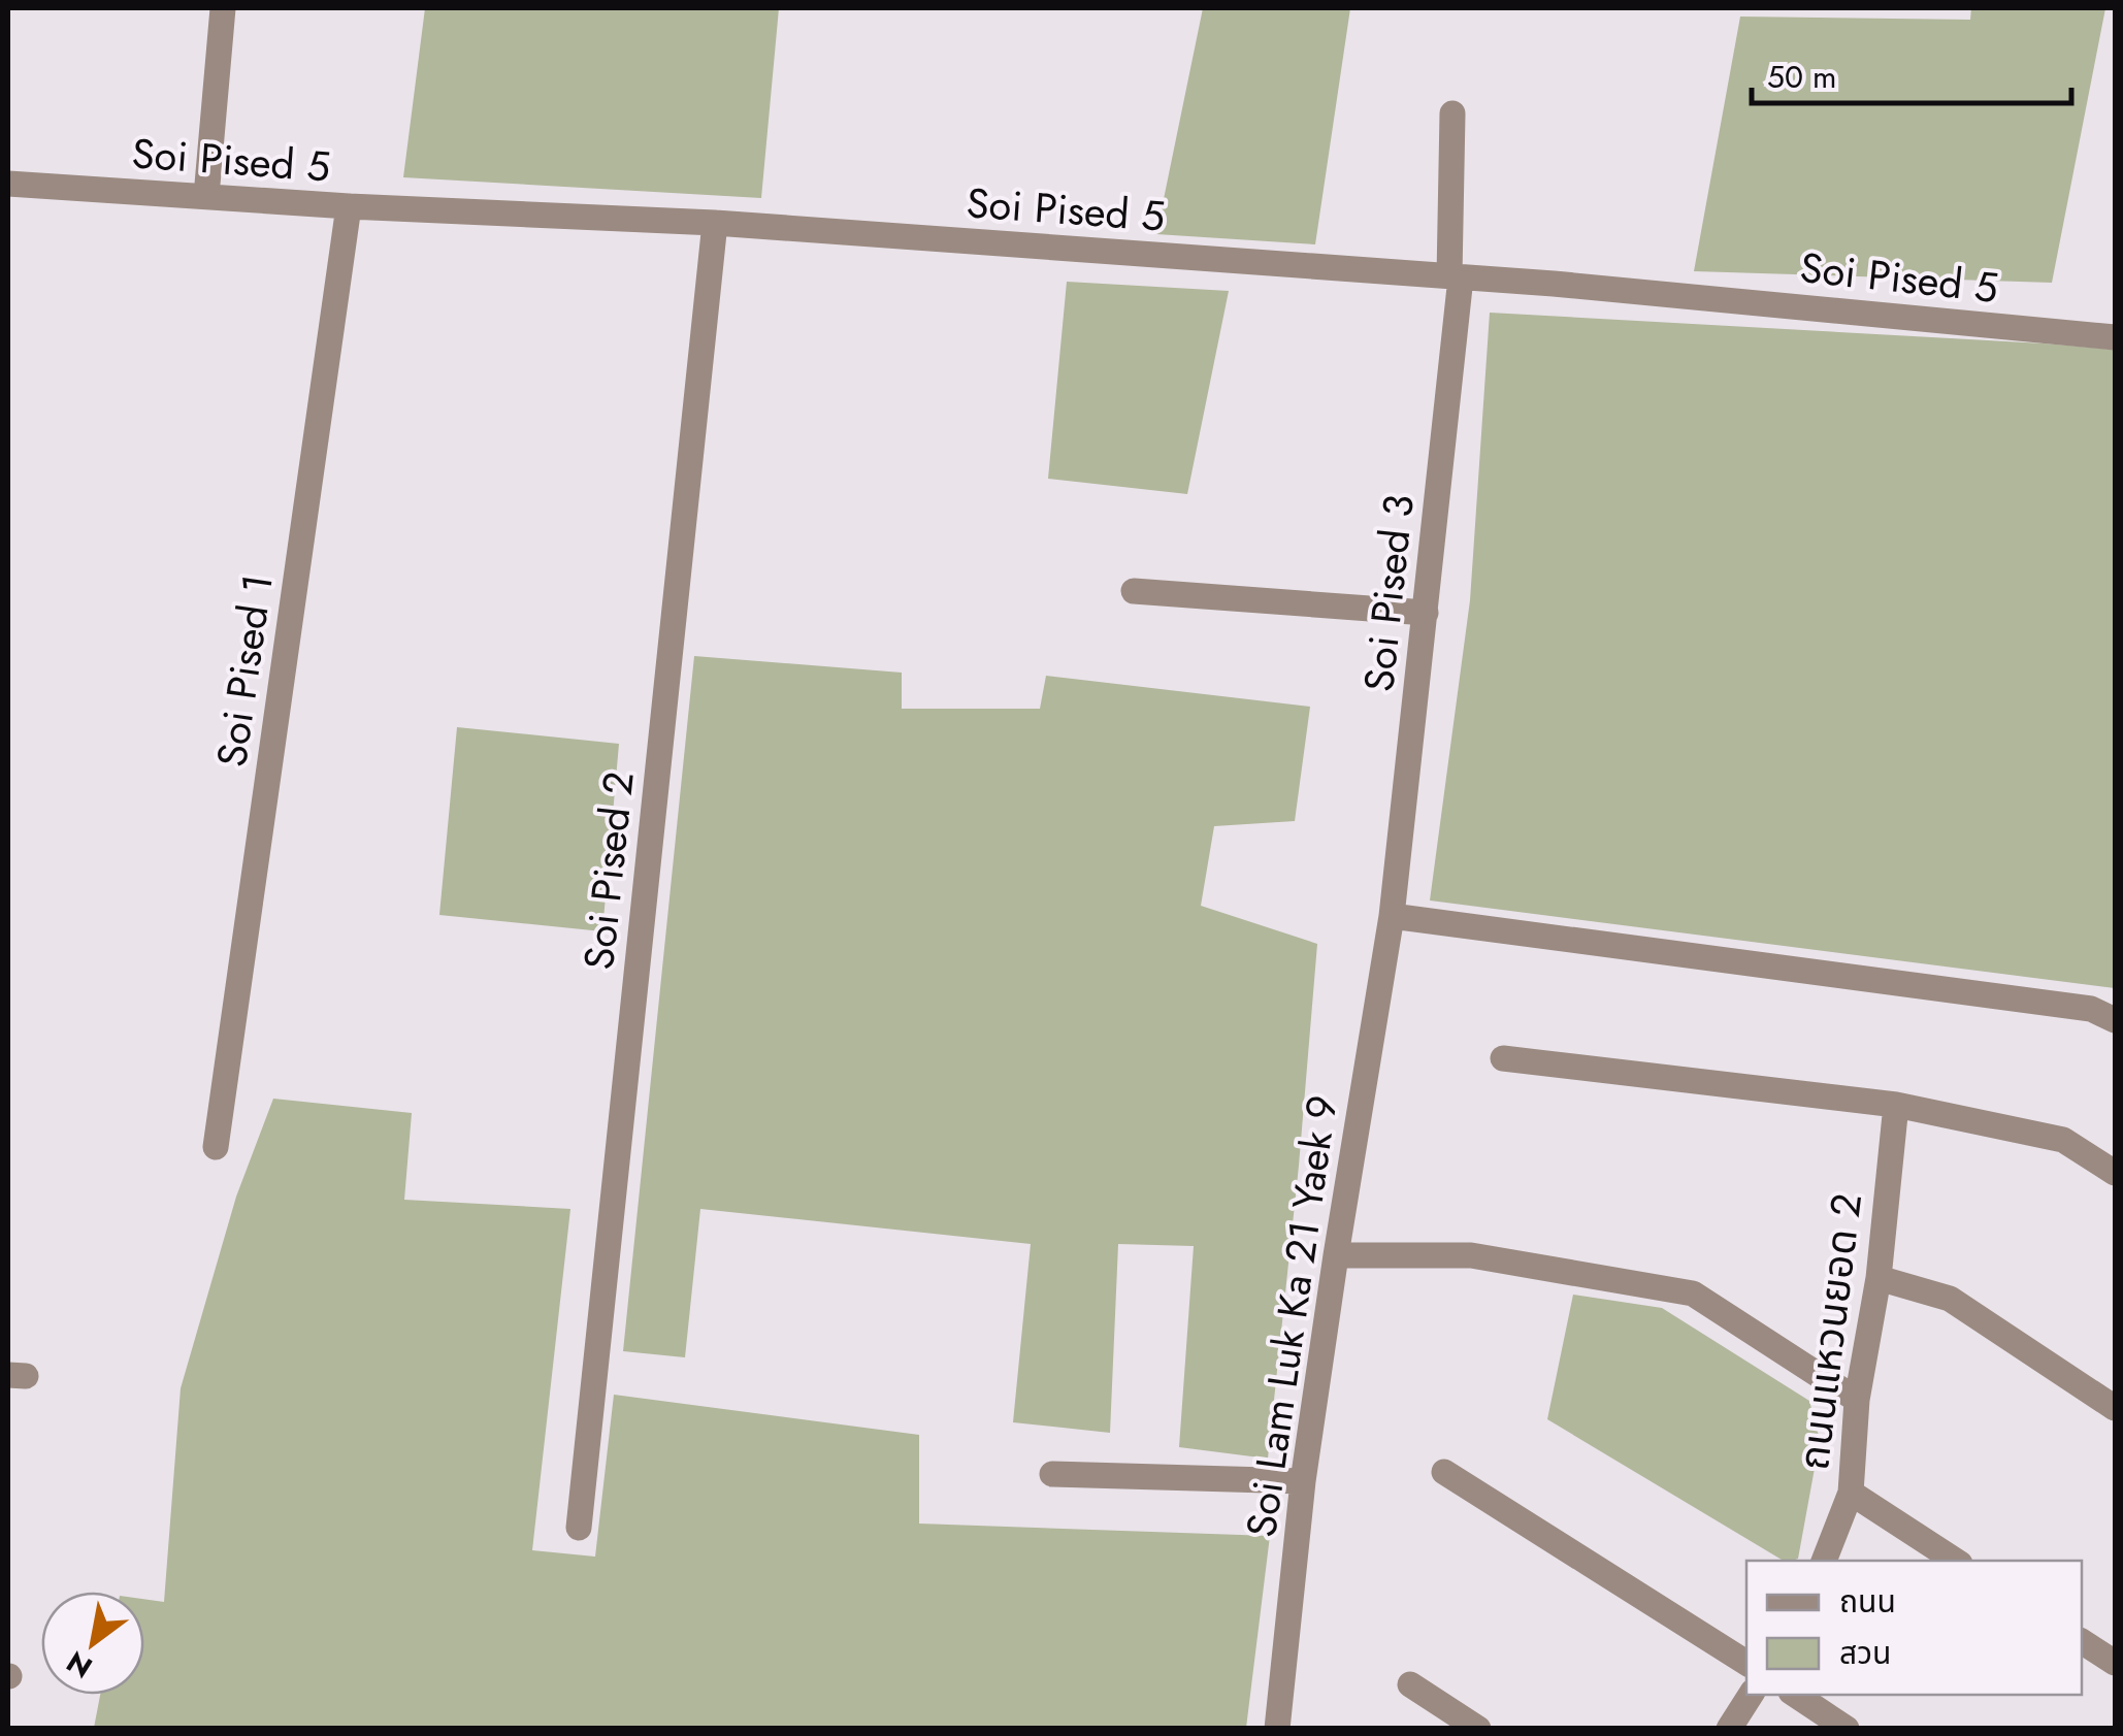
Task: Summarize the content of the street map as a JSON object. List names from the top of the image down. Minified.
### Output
{"streets":{"street":["Soi Pised 5","Soi Pised 3","Soi Pised 1","Soi Pised 2","Soi Lam Luk Ka 21 Yaek 9","ถนนแหวนยอด 2"]},"crossings":[["Soi Pised 5","Soi Pised 3"],["Soi Pised 5","Soi Pised 1"],["Soi Pised 5","Soi Pised 2"],["Soi Pised 3","Soi Lam Luk Ka 21 Yaek 9"]],"legend":["ถนน","สวน"],"scale_bar":"50 m","north":"bottom left"}
